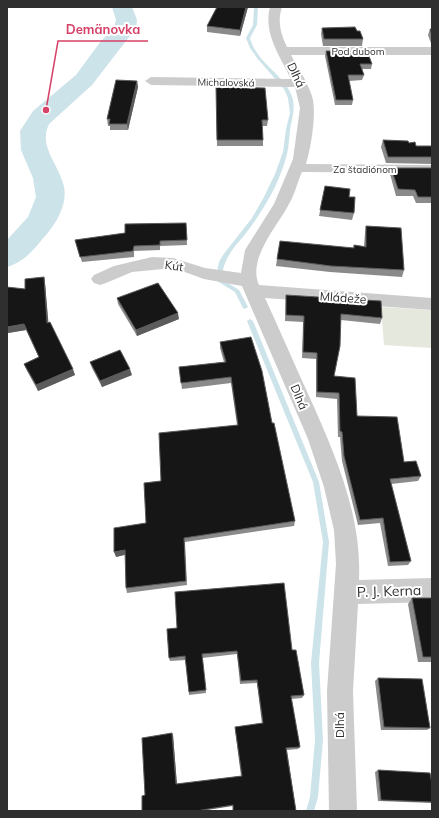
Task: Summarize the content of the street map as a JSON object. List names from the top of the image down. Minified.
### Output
{"streets":{"street":["Pod dubom","Dlhá","Michalovská","Za štadiónom","Kút","Mládeže","P. J. Kerna"]},"crossings":[["Pod dubom","Dlhá"],["Dlhá","Michalovská"],["Dlhá","Za štadiónom"],["Dlhá","Kút"],["Dlhá","Mládeže"],["Dlhá","P. J. Kerna"],["Kút","Mládeže"]],"places":["Demänovka"]}
